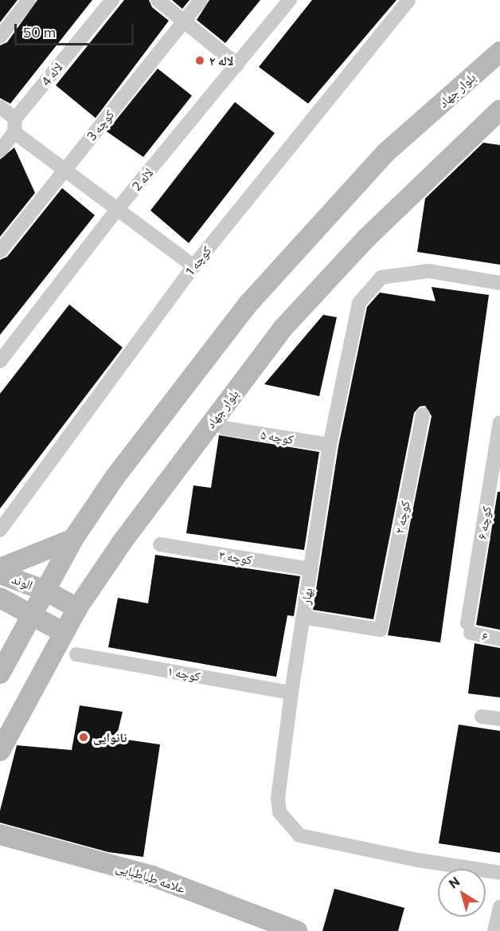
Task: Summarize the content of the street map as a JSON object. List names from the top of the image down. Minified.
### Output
{"streets":{"main road":["بلوار جهاد","الوند","علامه طباطبایی"],"street":["لاله 4","کوچه 3","لاله 2","کوچه 1","کوچه ۵","کوچه ۲","کوچه ۶","کوچه ۳","بهار","۶","کوچه ۱"]},"crossings":[["بلوار جهاد","الوند"],["کوچه ۵","بهار"],["کوچه ۲","بهار"],["کوچه ۶","۶"],["کوچه ۳","بهار"],["بهار","کوچه ۱"]],"places":["لاله ۲","نانوایی"],"scale_bar":"50 m","north":"top left"}
